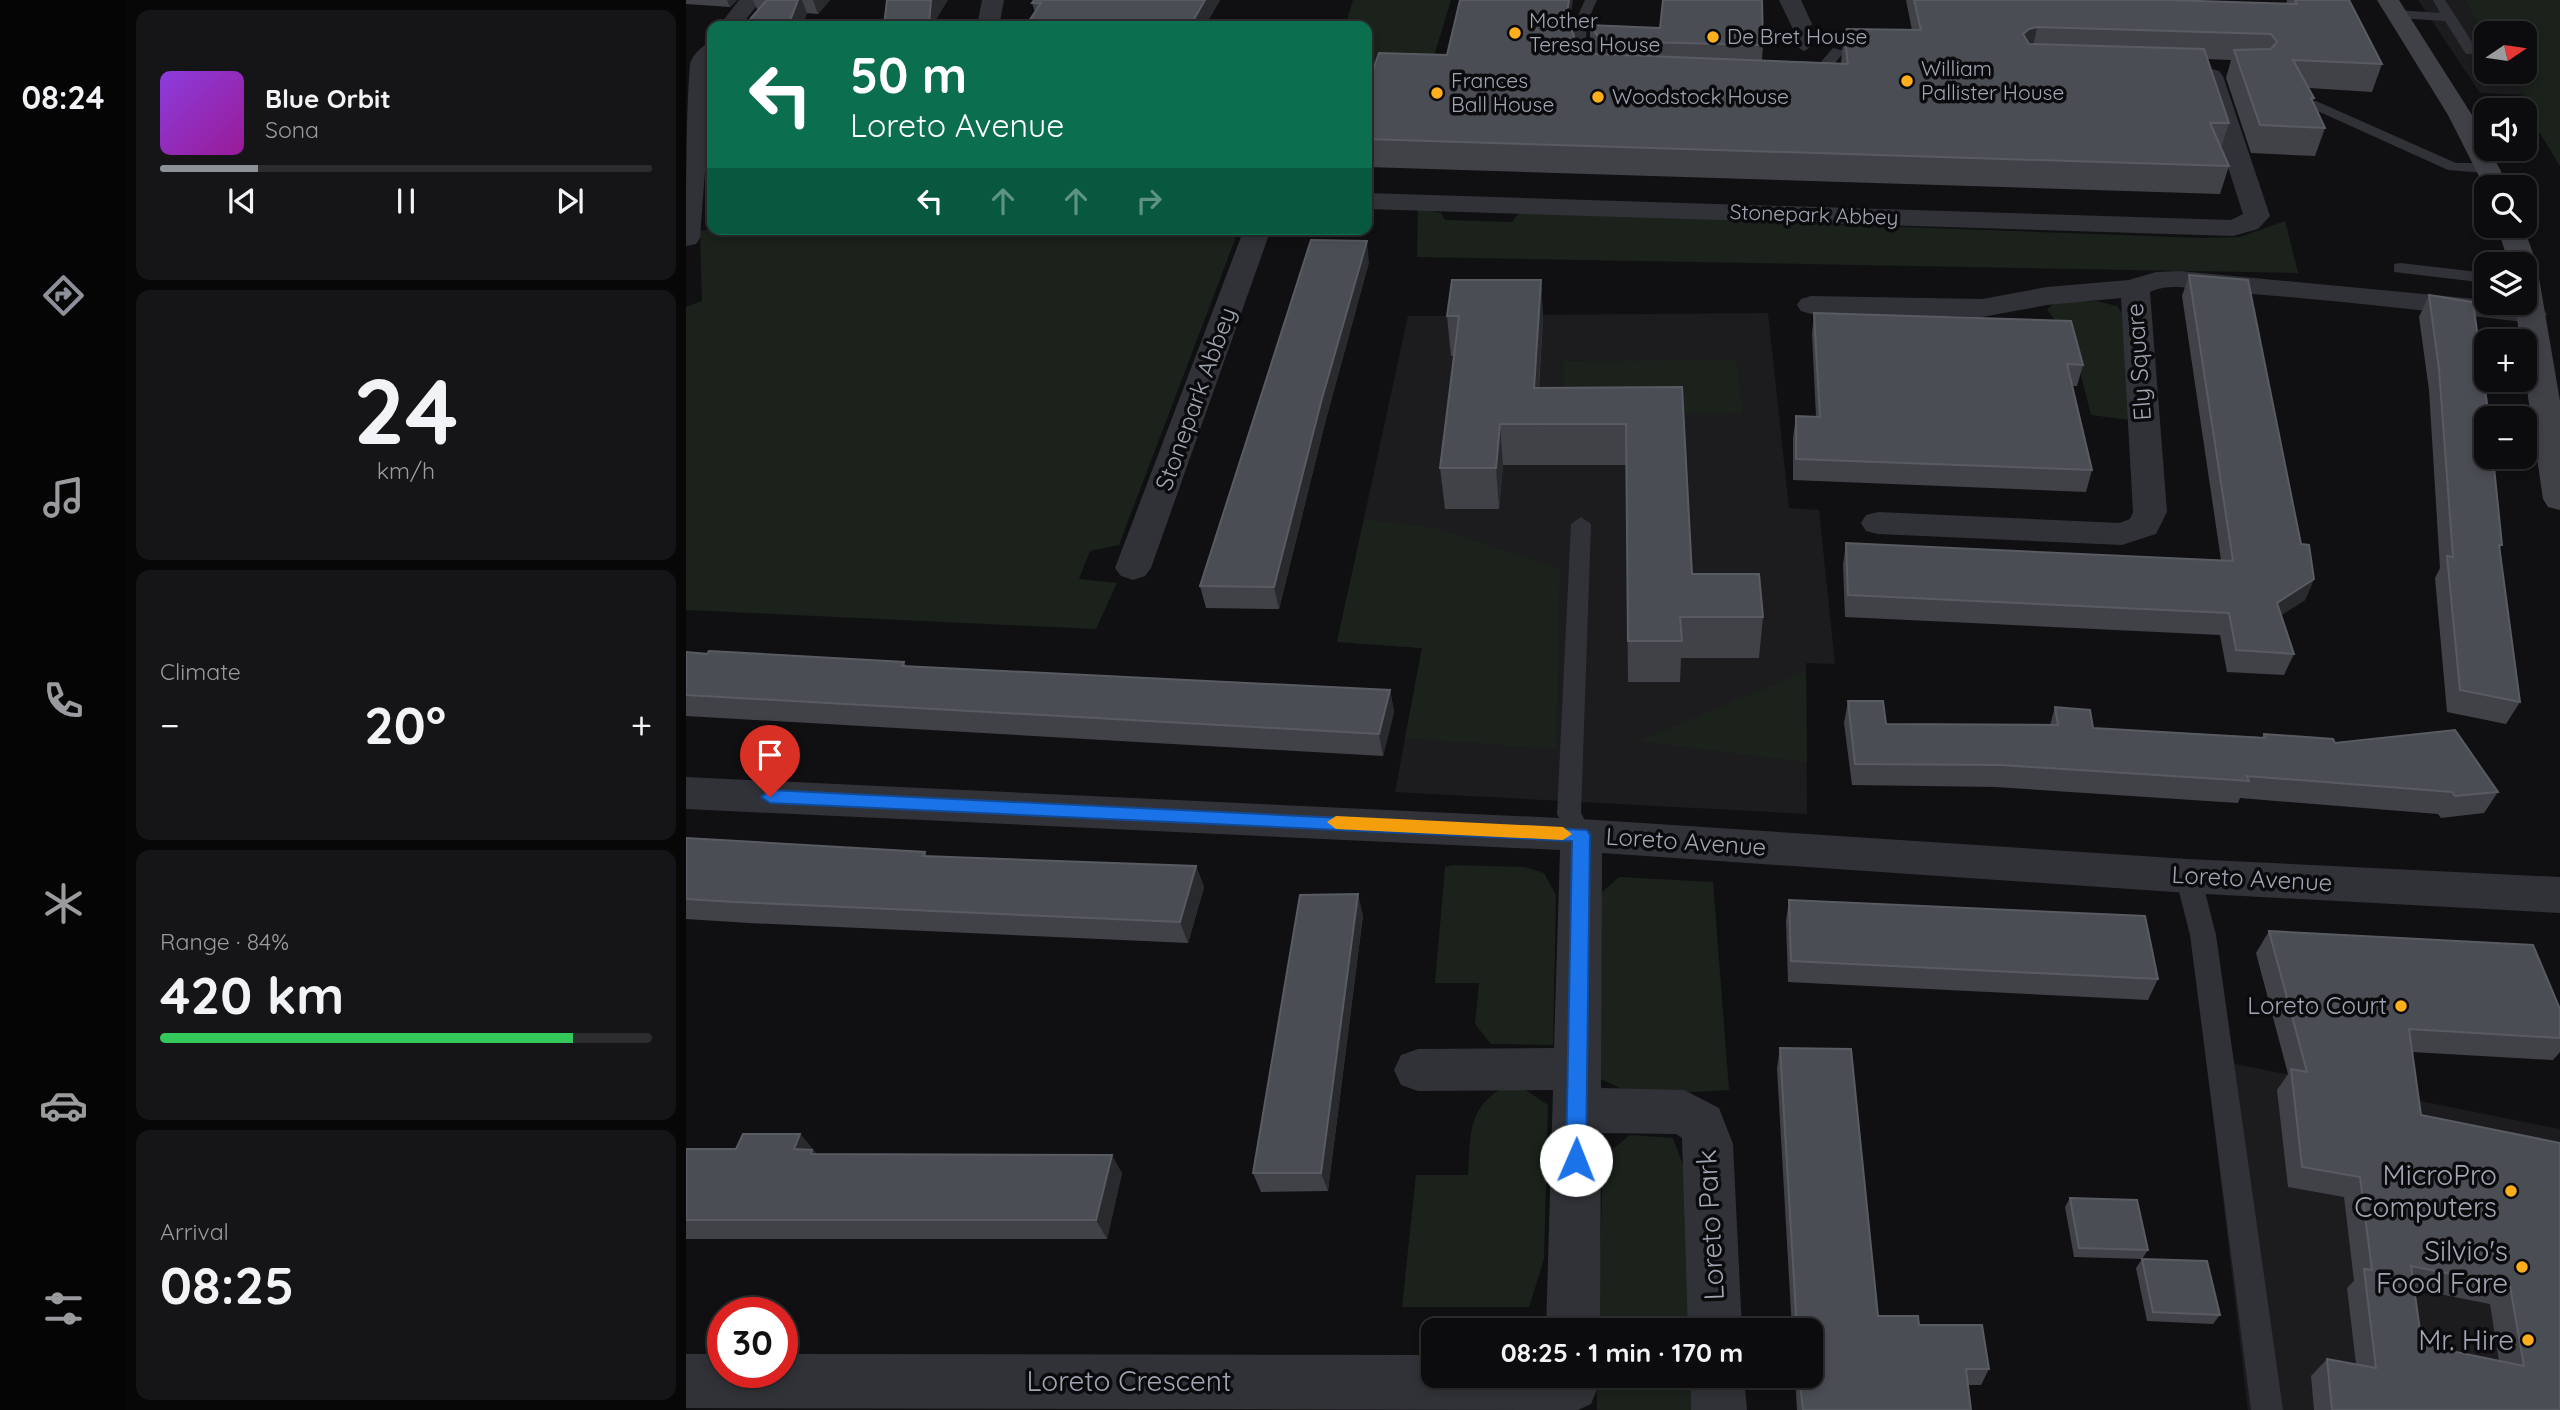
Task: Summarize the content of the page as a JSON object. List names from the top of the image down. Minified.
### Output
{"streets":{"street":["Stonepark Abbey","Ely Square","Loreto Avenue","Loreto Park","Loreto Crescent"]},"places":["Mother Teresa House","De Bret House","William Pallister House","Frances Ball House","Woodstock House","Loreto Court","MicroPro Computers","Silvio's Food Fare","Mr. Hire"],"north":"right","page":{"tabs":"08:24","map_buttons":["+","−"],"turn":["50 m","Loreto Avenue"],"song":["Blue Orbit","Sona"],"tile":[["24","km/h"],"Climate",["Range · 84%","420 km"],["Arrival","08:25"]],"heat":["−","20°","+"],"limit":"30","trip":"08:25 · 1 min · 170 m"}}
